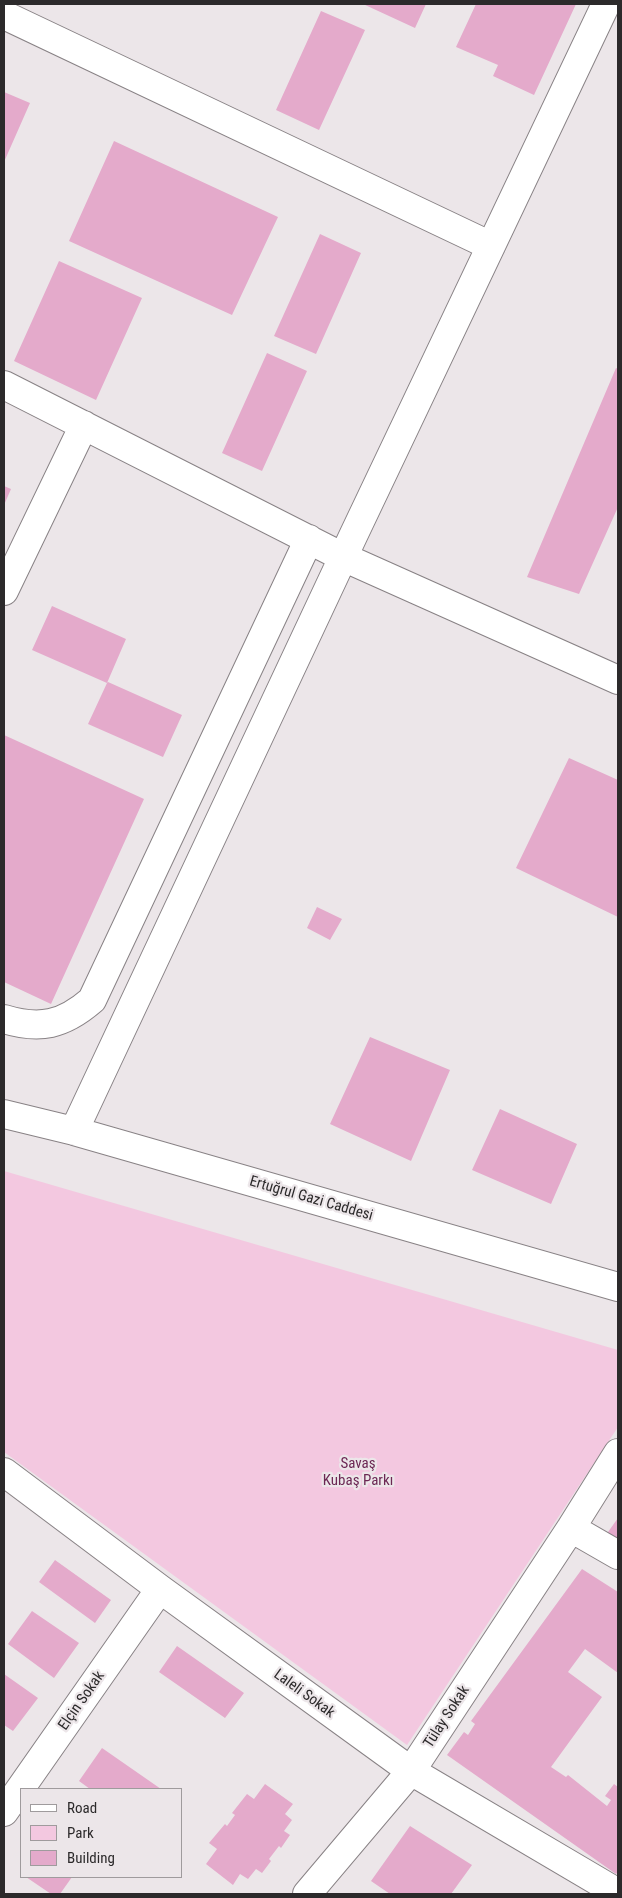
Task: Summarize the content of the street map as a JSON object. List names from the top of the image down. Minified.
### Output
{"streets":{"street":["Ertuğrul Gazi Caddesi","Laleli Sokak","Elçin Sokak","Tülay Sokak"]},"crossings":[["Laleli Sokak","Elçin Sokak"],["Laleli Sokak","Tülay Sokak"]],"parks":["Savaş Kubaş Parkı"],"legend":["Road","Park","Building"]}
